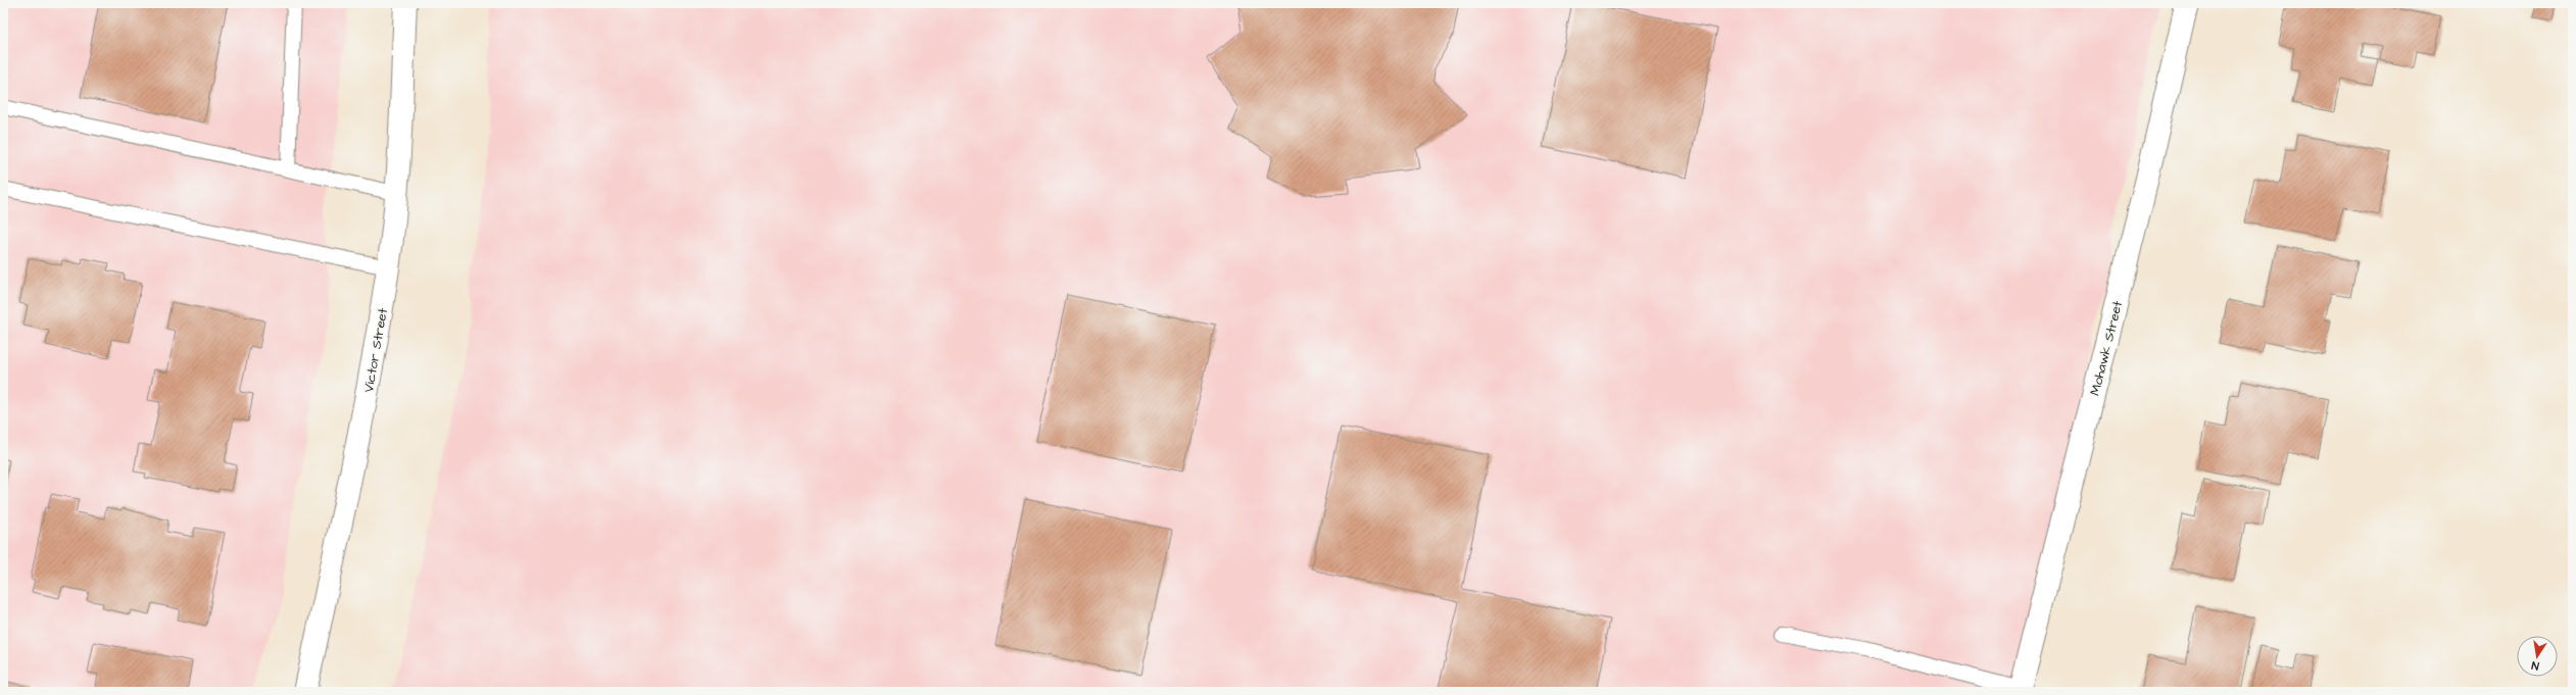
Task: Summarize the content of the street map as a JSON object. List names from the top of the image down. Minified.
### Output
{"streets":{"street":["Mohawk Street","Victor Street"]},"north":"bottom"}
